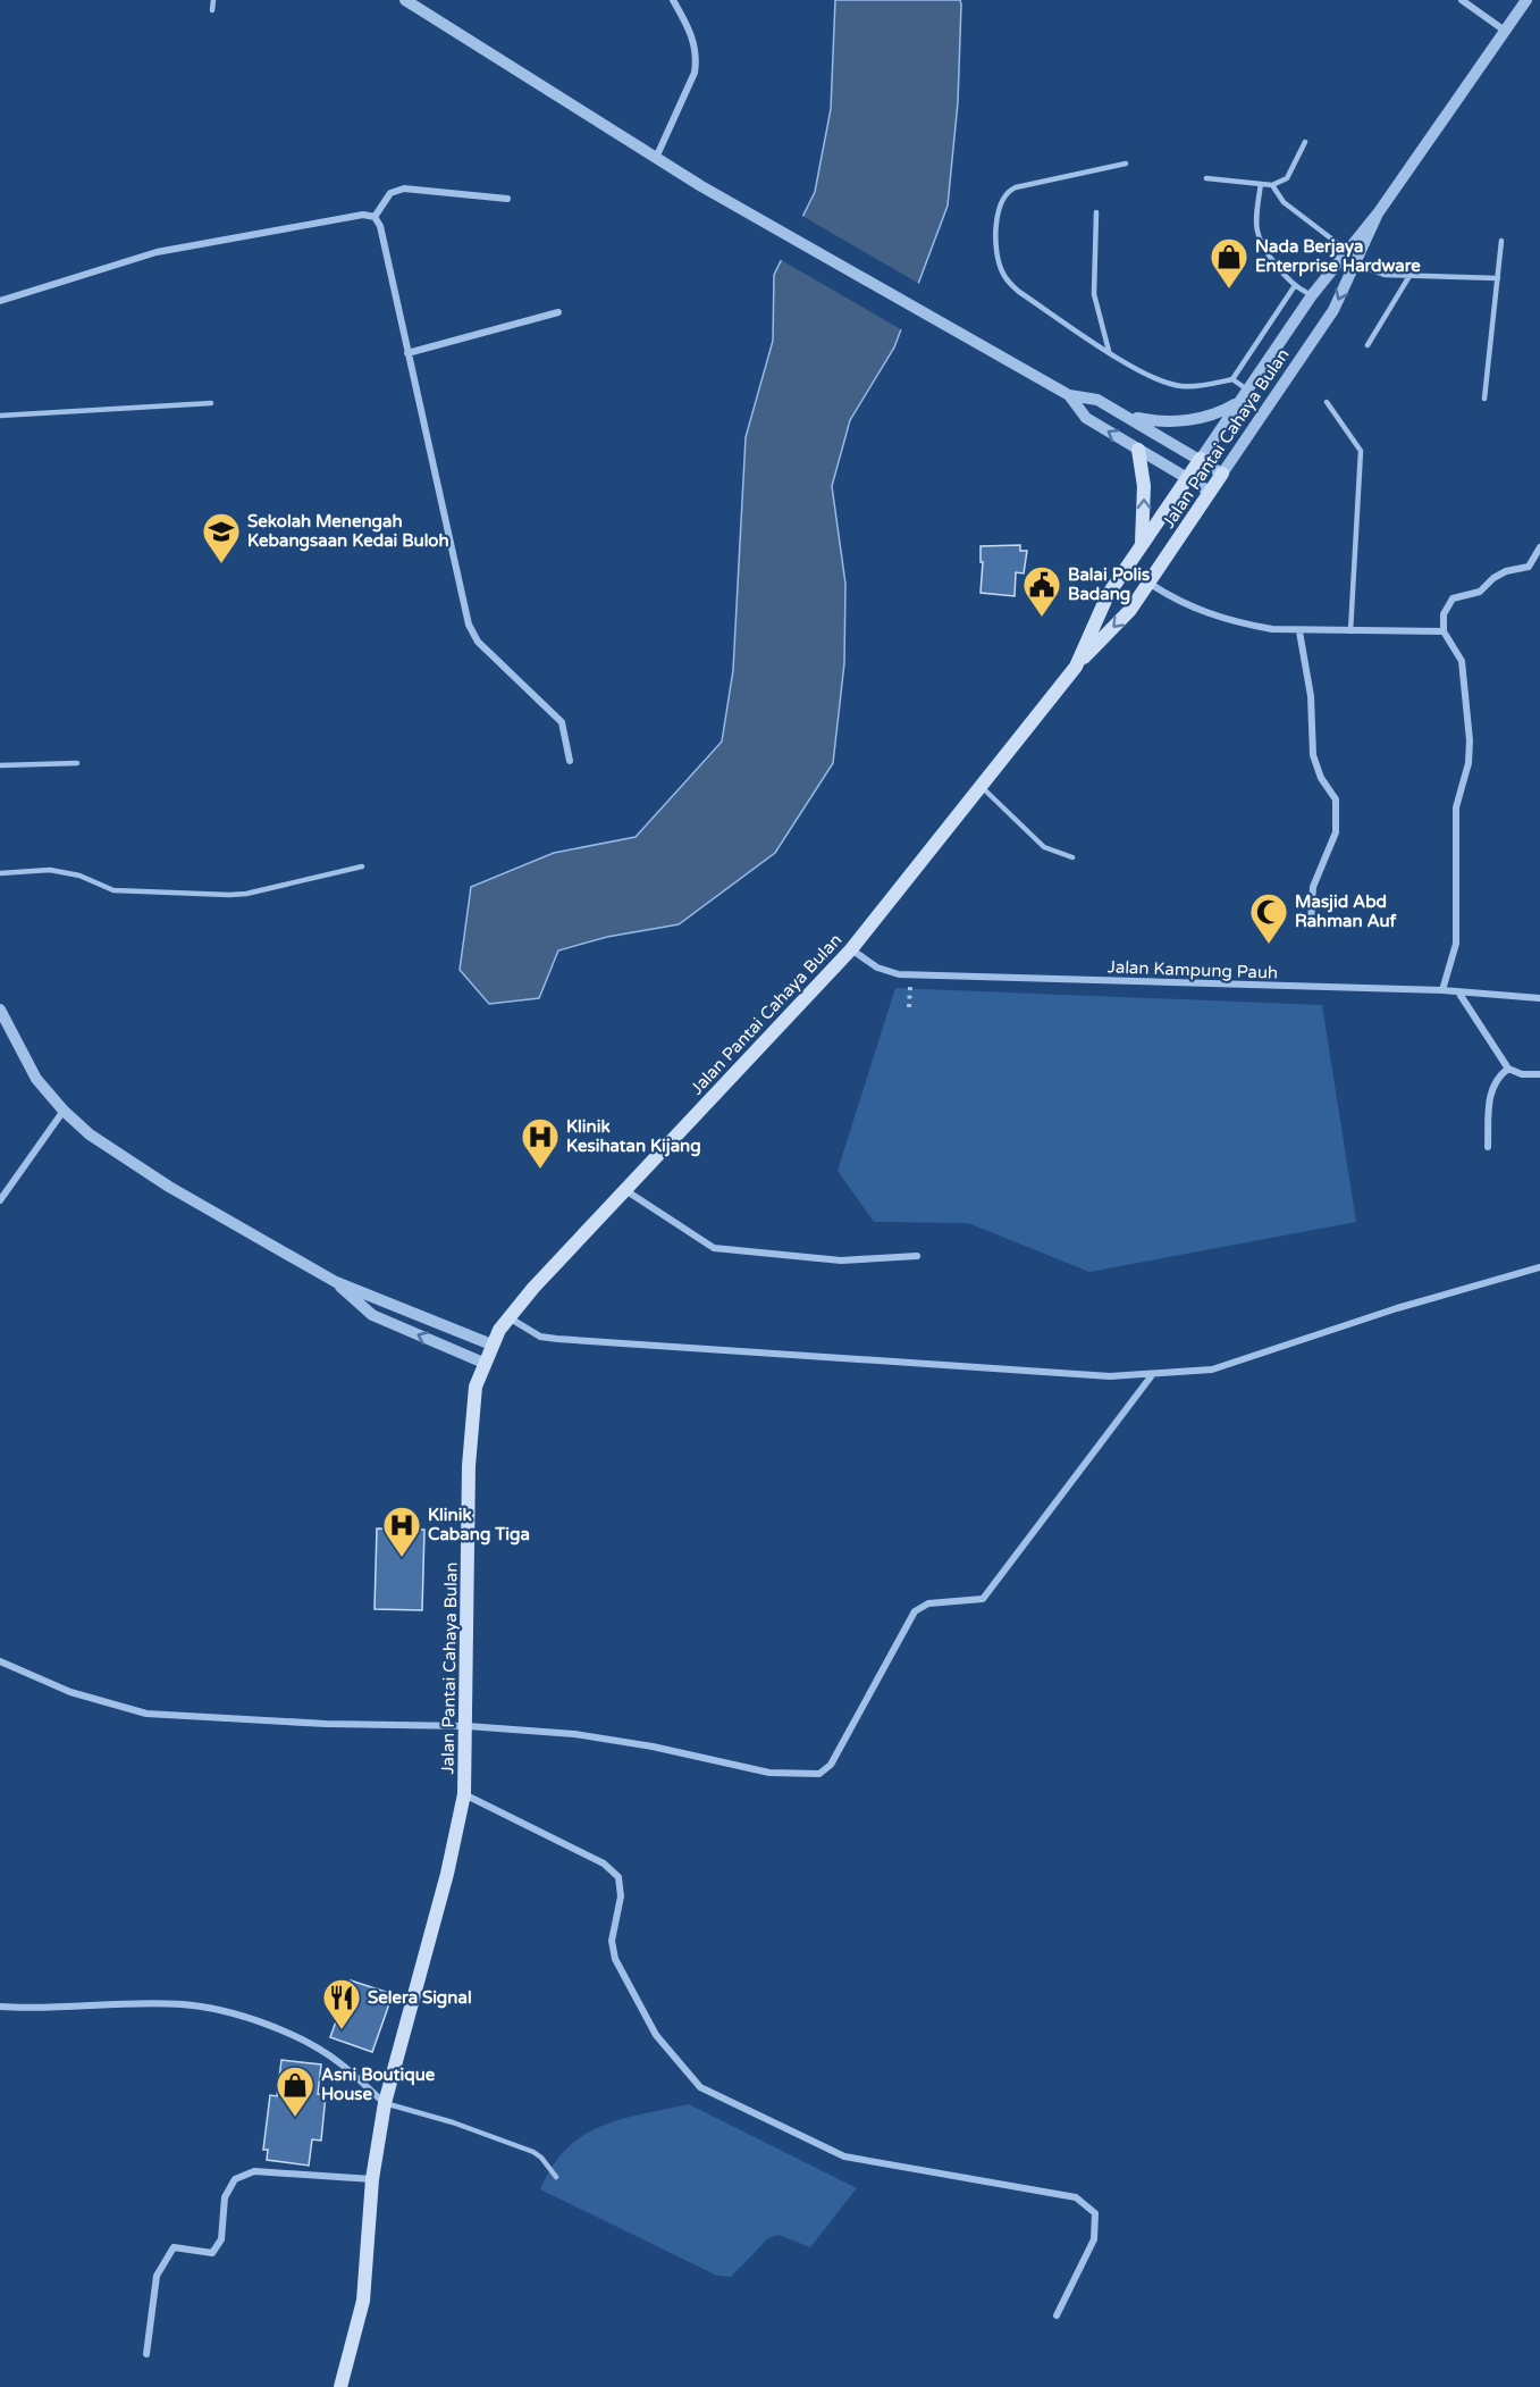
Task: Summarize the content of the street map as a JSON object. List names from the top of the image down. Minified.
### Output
{"streets":{"main road":["Jalan Pantai Cahaya Bulan"],"street":["Jalan Kampung Pauh"]},"crossings":[["Jalan Pantai Cahaya Bulan","Jalan Kampung Pauh"]],"places":{"shop":["Nada Berjaya Enterprise Hardware","Asni Boutique House"],"school or university":["Sekolah Menengah Kebangsaan Kedai Buloh"],"public building":["Balai Polis Badang"],"mosque":["Masjid Abd Rahman Auf"],"hospital":["Klinik Kesihatan Kijang","Klinik Cabang Tiga"],"restaurant":["Selera Signal"]}}
